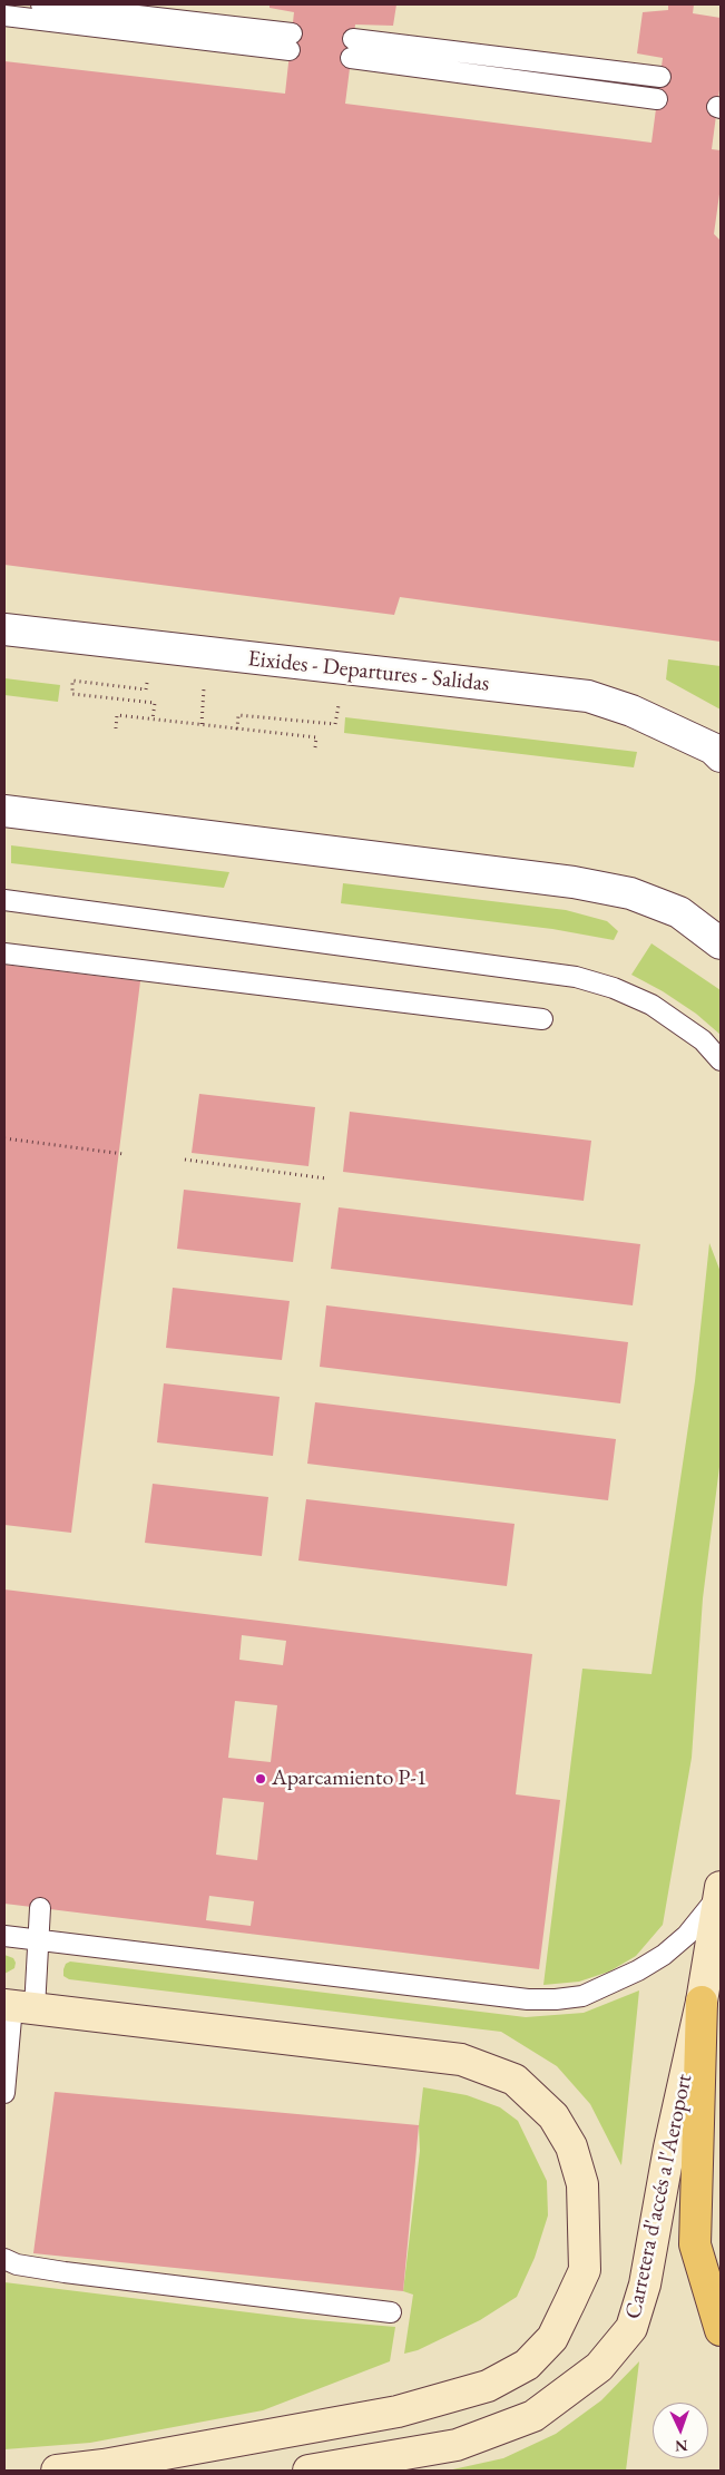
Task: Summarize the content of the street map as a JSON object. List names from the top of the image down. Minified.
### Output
{"streets":{"street":["Eixides - Departures - Salidas","Carretera d'accés a l'Aeroport"]},"places":["Aparcamiento P-1"],"north":"bottom"}
